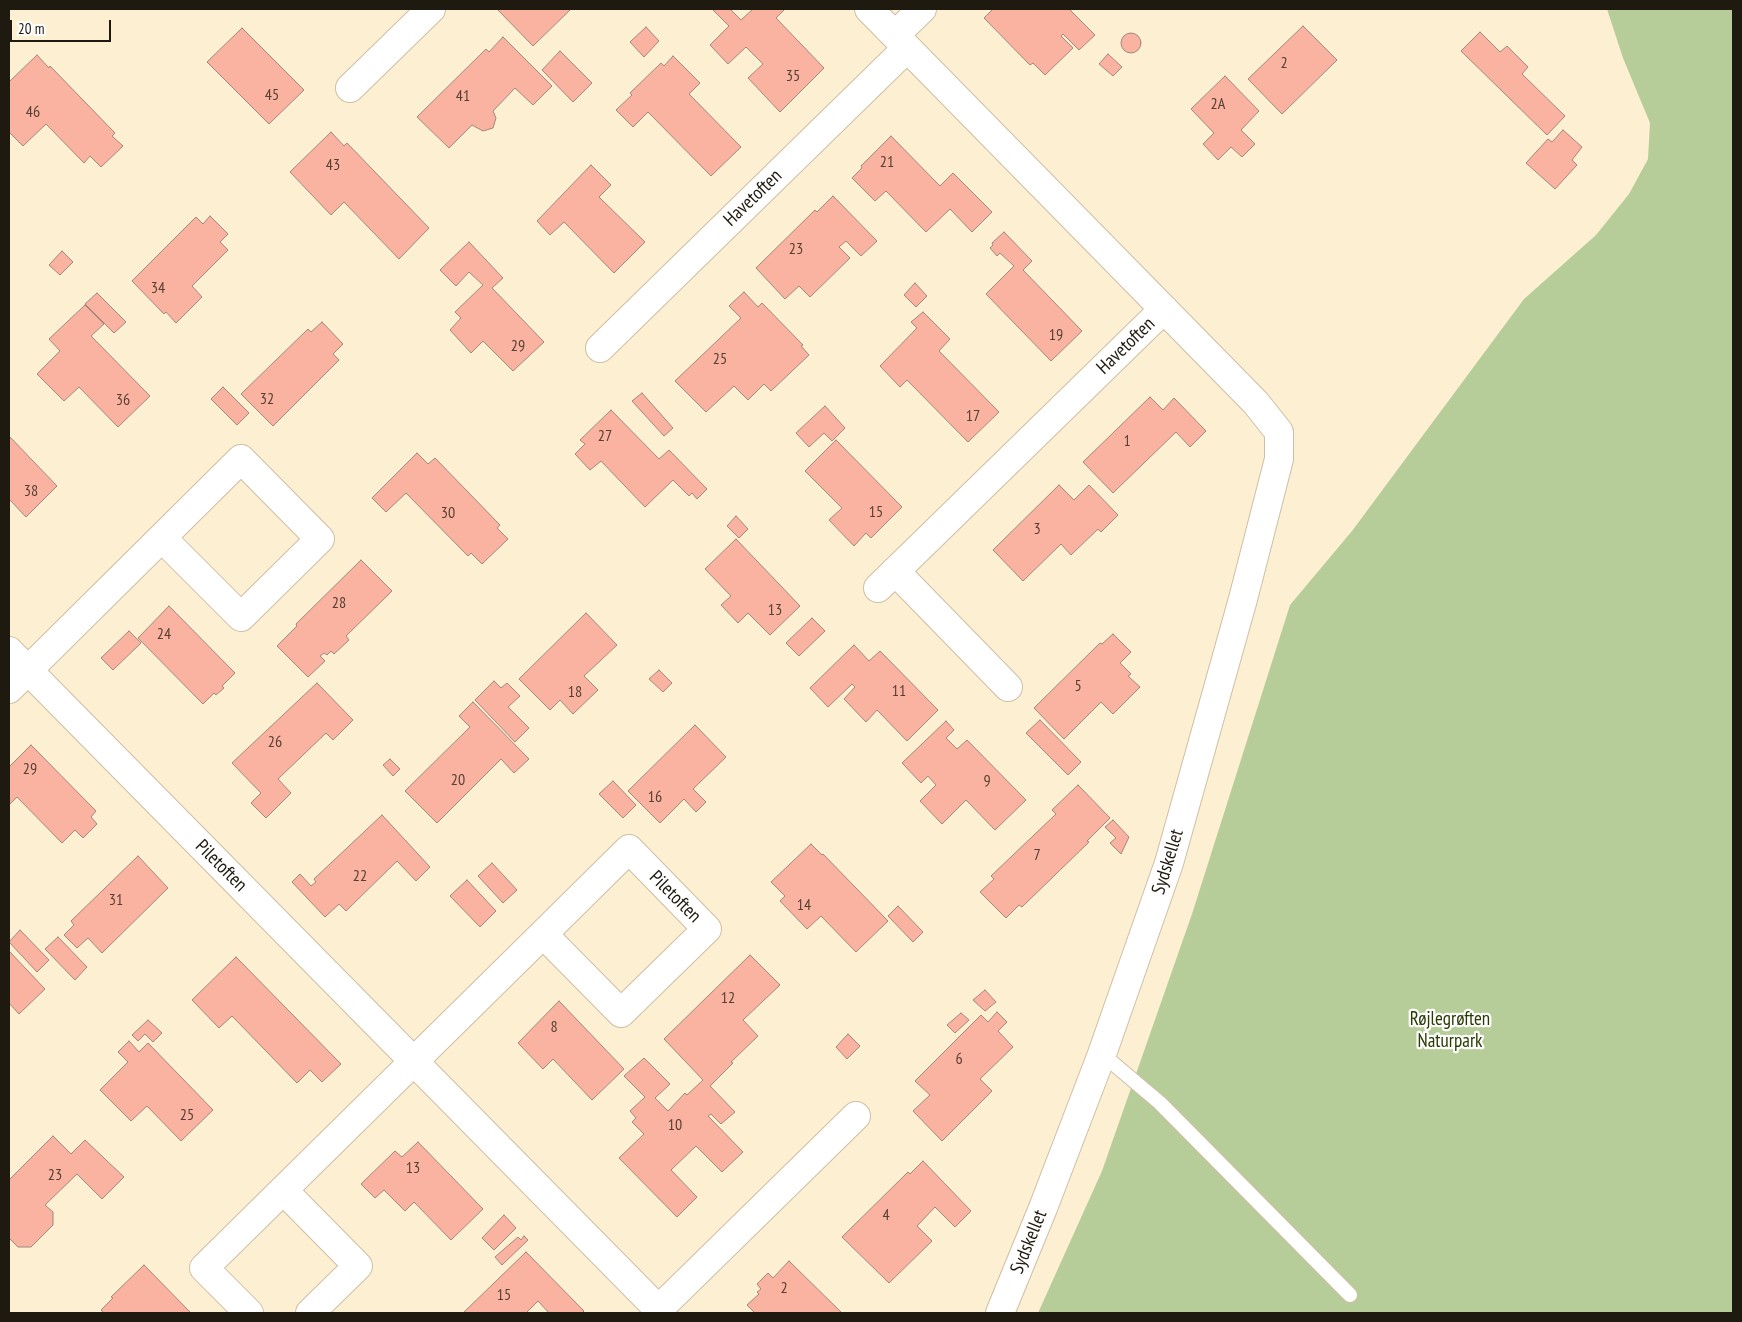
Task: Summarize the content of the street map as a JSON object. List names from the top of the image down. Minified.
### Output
{"streets":{"street":["Havetoften","Sydskellet","Piletoften"]},"crossings":[["Havetoften","Sydskellet"]],"parks":["Røjlegrøften Naturpark"],"house_numbers":["2","35","45","41","2A","46","21","43","23","34","19","29","25","32","36","17","27","1","38","15","30","3","28","13","24","5","11","18","26","29","20","9","16","7","22","31","14","12","8","6","25","10","13","23","4","2","15"],"scale_bar":"20 m"}
